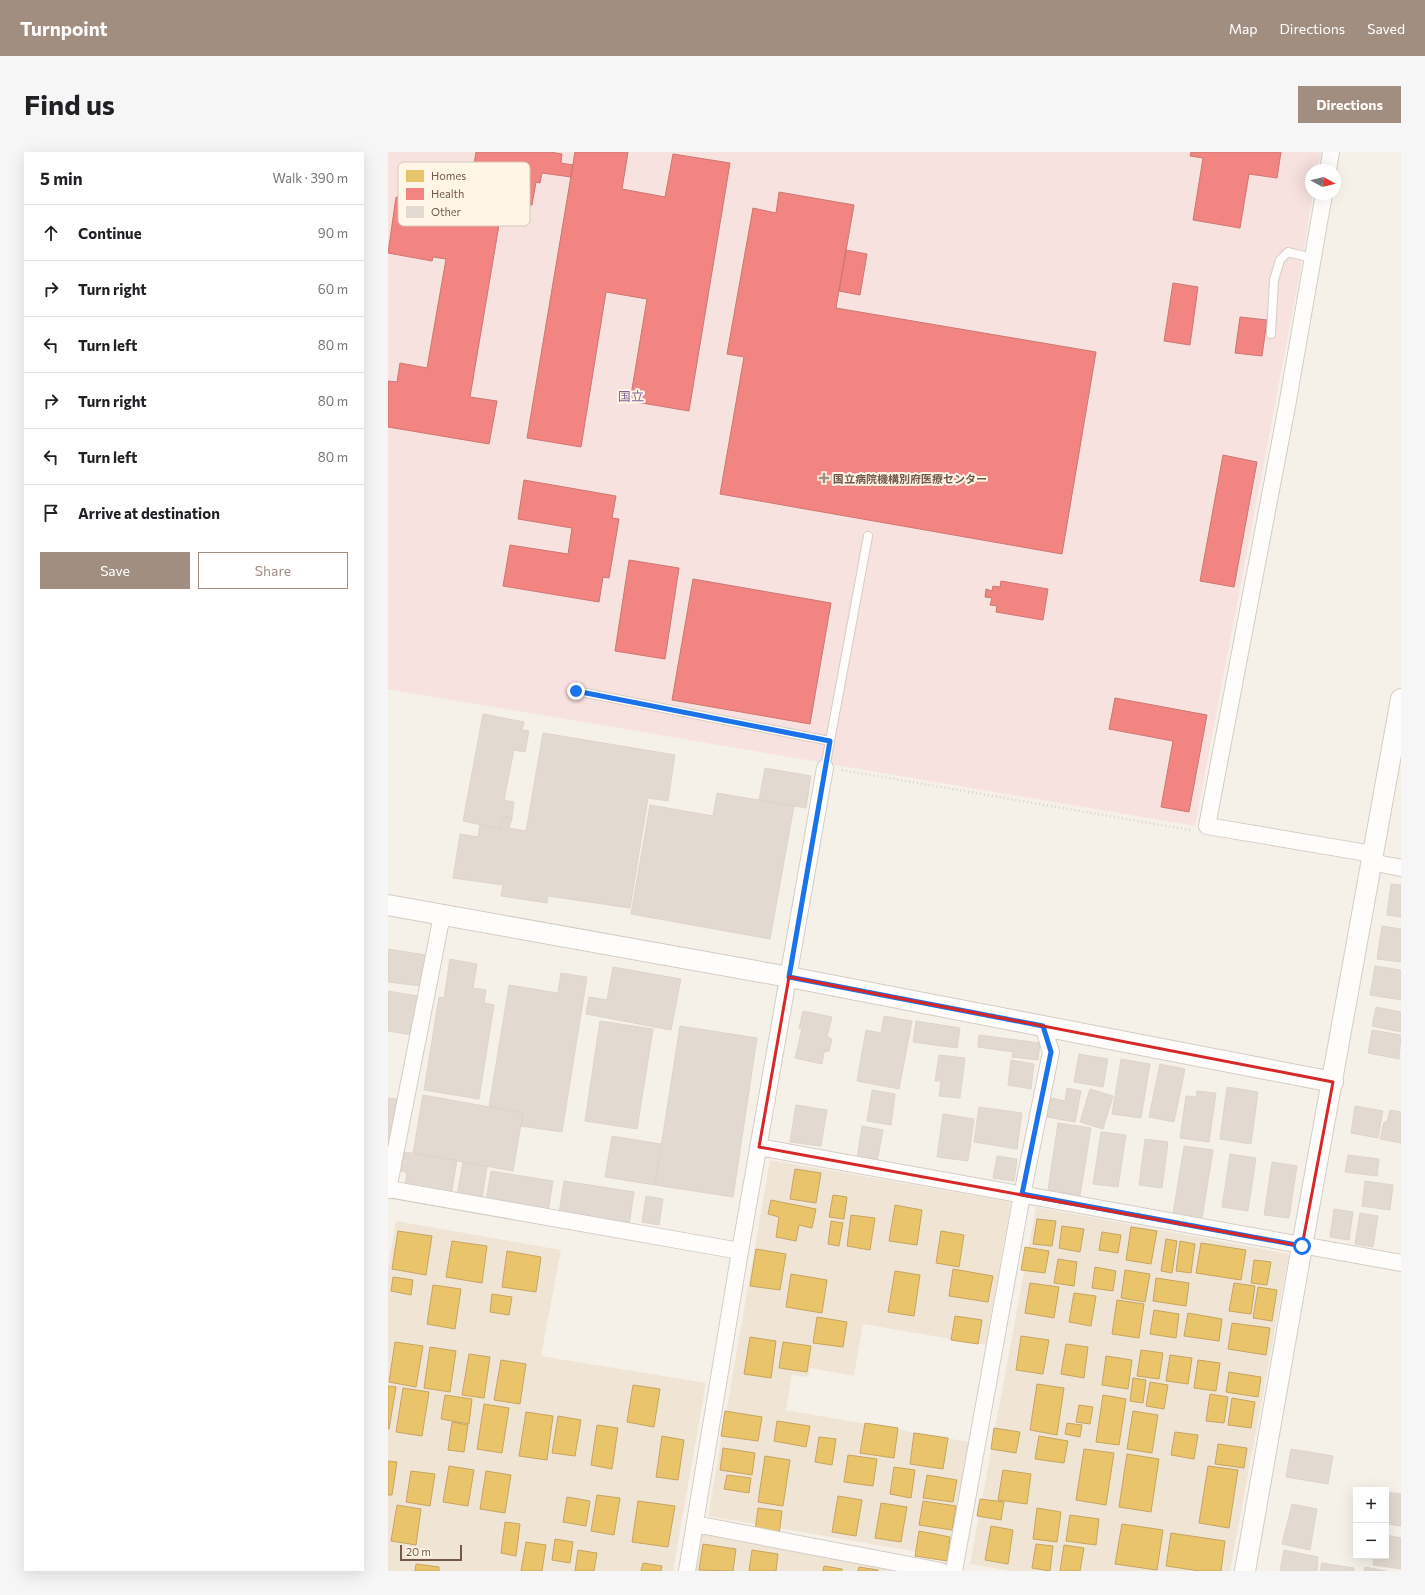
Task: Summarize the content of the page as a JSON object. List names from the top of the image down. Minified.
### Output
{"districts":["国立"],"places":{"health":["国立病院機構別府医療センター"]},"legend":["Homes","Health","Other"],"scale_bar":"20 m","north":"right","page":{"header":"Turnpoint","nav":["Map","Directions","Saved"],"buttons":["Directions",["Save","Share"]],"title":"Find us","heading":["5 min","Walk · 390 m"],"list":[["Continue","90 m"],["Turn right","60 m"],["Turn left","80 m"],["Turn right","80 m"],["Turn left","80 m"],"Arrive at destination"],"map_buttons":["+","−"],"scale":"20 m"}}
